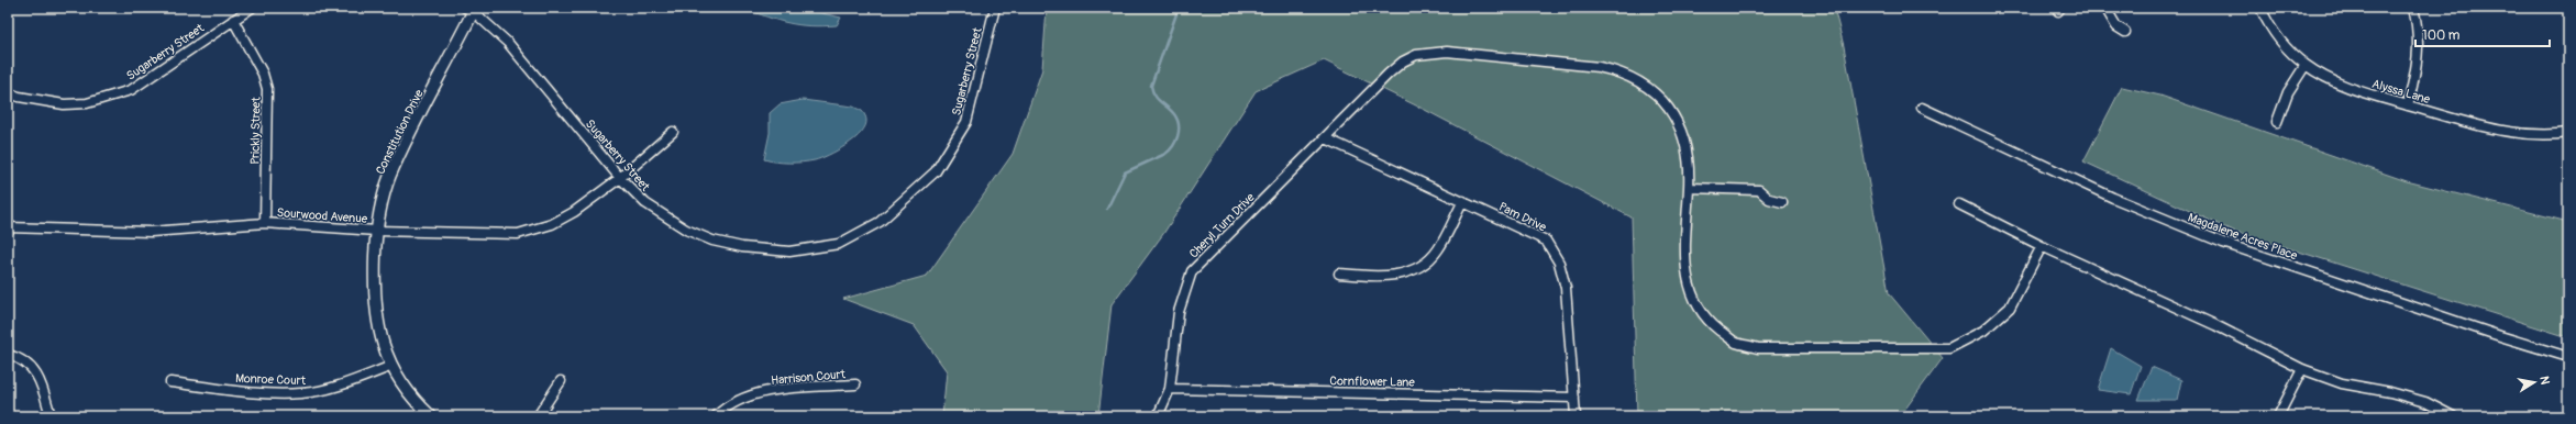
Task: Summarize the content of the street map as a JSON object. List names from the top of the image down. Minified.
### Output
{"streets":{"street":["Sugarberry Street","Alyssa Lane","Prickly Street","Constitution Drive","Sourwood Avenue","Pam Drive","Cheryl Turn Drive","Magdalene Acres Place","Harrison Court","Monroe Court","Cornflower Lane"]},"crossings":[["Sugarberry Street","Prickly Street"],["Sugarberry Street","Constitution Drive"],["Sugarberry Street","Sourwood Avenue"],["Prickly Street","Sourwood Avenue"],["Constitution Drive","Sourwood Avenue"],["Constitution Drive","Monroe Court"],["Pam Drive","Cheryl Turn Drive"],["Pam Drive","Cornflower Lane"],["Cheryl Turn Drive","Cornflower Lane"]],"scale_bar":"100 m","north":"right"}
